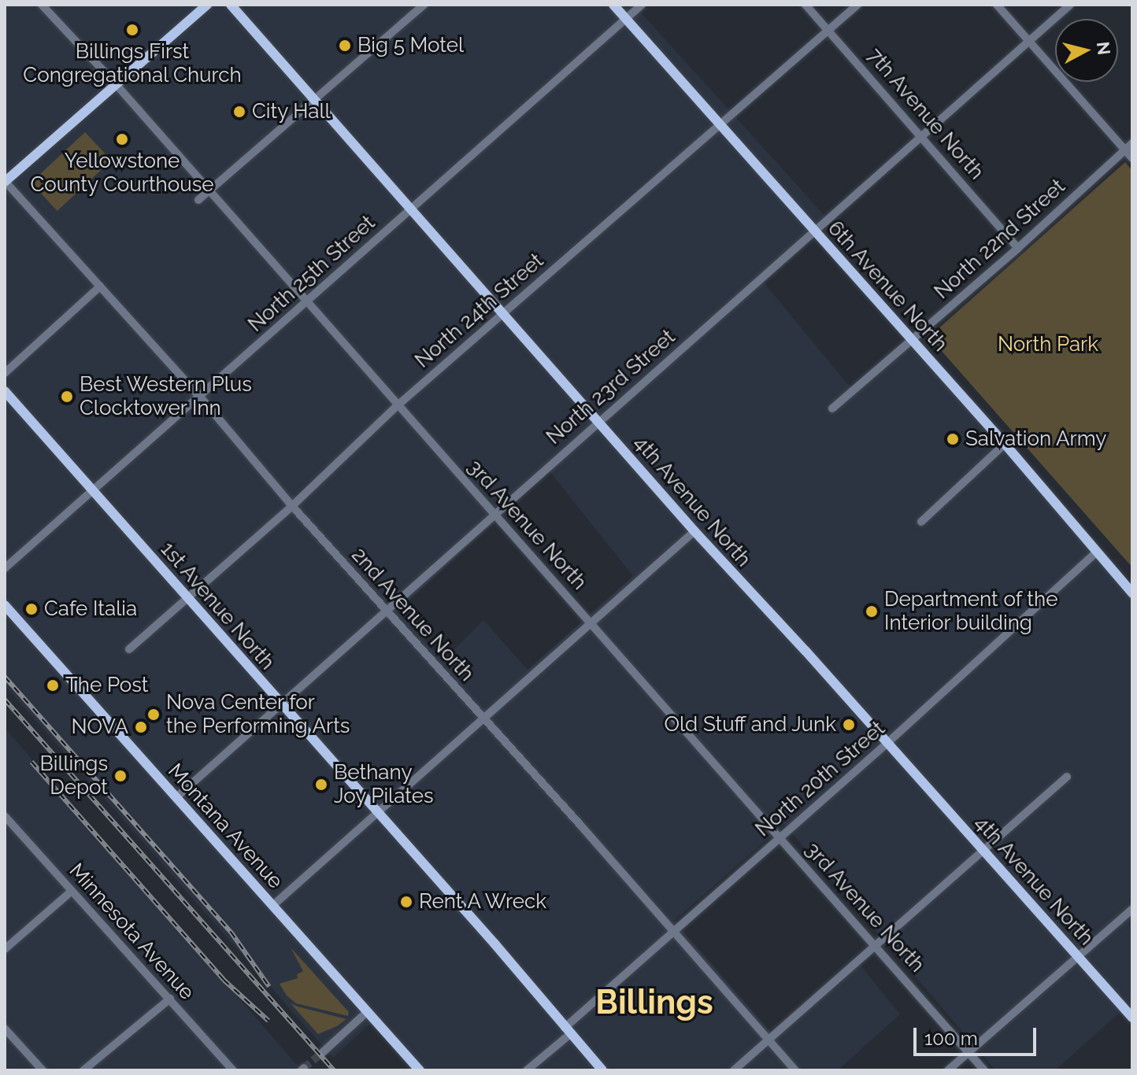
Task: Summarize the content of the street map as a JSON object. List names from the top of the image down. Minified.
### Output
{"streets":{"main road":["6th Avenue North","4th Avenue North","1st Avenue North","Montana Avenue"],"street":["7th Avenue North","North 22nd Street","North 25th Street","North 24th Street","North 23rd Street","3rd Avenue North","2nd Avenue North","North 20th Street","Minnesota Avenue"]},"crossings":[["7th Avenue North","North 22nd Street"],["7th Avenue North","North 24th Street"],["7th Avenue North","North 23rd Street"],["North 22nd Street","6th Avenue North"],["North 25th Street","6th Avenue North"],["North 25th Street","4th Avenue North"],["North 25th Street","3rd Avenue North"],["North 25th Street","1st Avenue North"],["North 25th Street","2nd Avenue North"],["6th Avenue North","North 24th Street"],["6th Avenue North","North 23rd Street"],["6th Avenue North","North 20th Street"],["North 24th Street","4th Avenue North"],["North 24th Street","3rd Avenue North"],["North 24th Street","1st Avenue North"],["North 24th Street","2nd Avenue North"],["North 23rd Street","4th Avenue North"],["North 23rd Street","3rd Avenue North"],["North 23rd Street","1st Avenue North"],["North 23rd Street","2nd Avenue North"],["North 23rd Street","Montana Avenue"],["4th Avenue North","North 20th Street"],["3rd Avenue North","North 20th Street"],["1st Avenue North","North 20th Street"],["2nd Avenue North","North 20th Street"]],"districts":["Billings"],"parks":["North Park"],"places":["Billings First Congregational Church","Big 5 Motel","City Hall","Yellowstone County Courthouse","Best Western Plus Clocktower Inn","Salvation Army","Cafe Italia","Department of the Interior building","The Post","Nova Center for the Performing Arts","Old Stuff and Junk","NOVA","Billings Depot","Bethany Joy Pilates","Rent A Wreck"],"scale_bar":"100 m","north":"right"}
